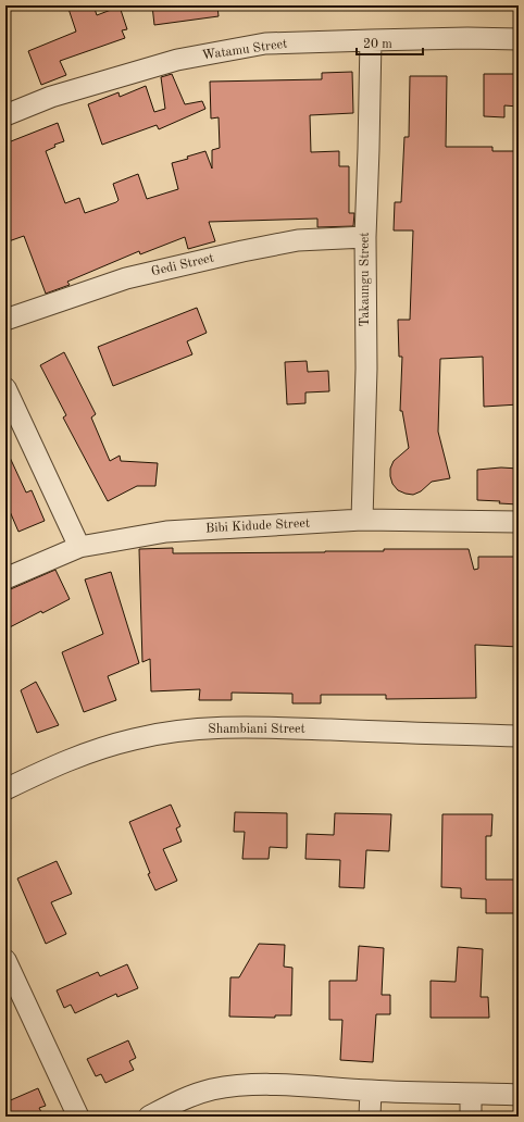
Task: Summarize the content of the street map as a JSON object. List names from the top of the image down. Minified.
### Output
{"streets":{"street":["Watamu Street","Gedi Street","Takaungu Street","Bibi Kidude Street","Shambiani Street"]},"crossings":[["Watamu Street","Takaungu Street"],["Gedi Street","Takaungu Street"],["Takaungu Street","Bibi Kidude Street"]],"scale_bar":"20 m"}
